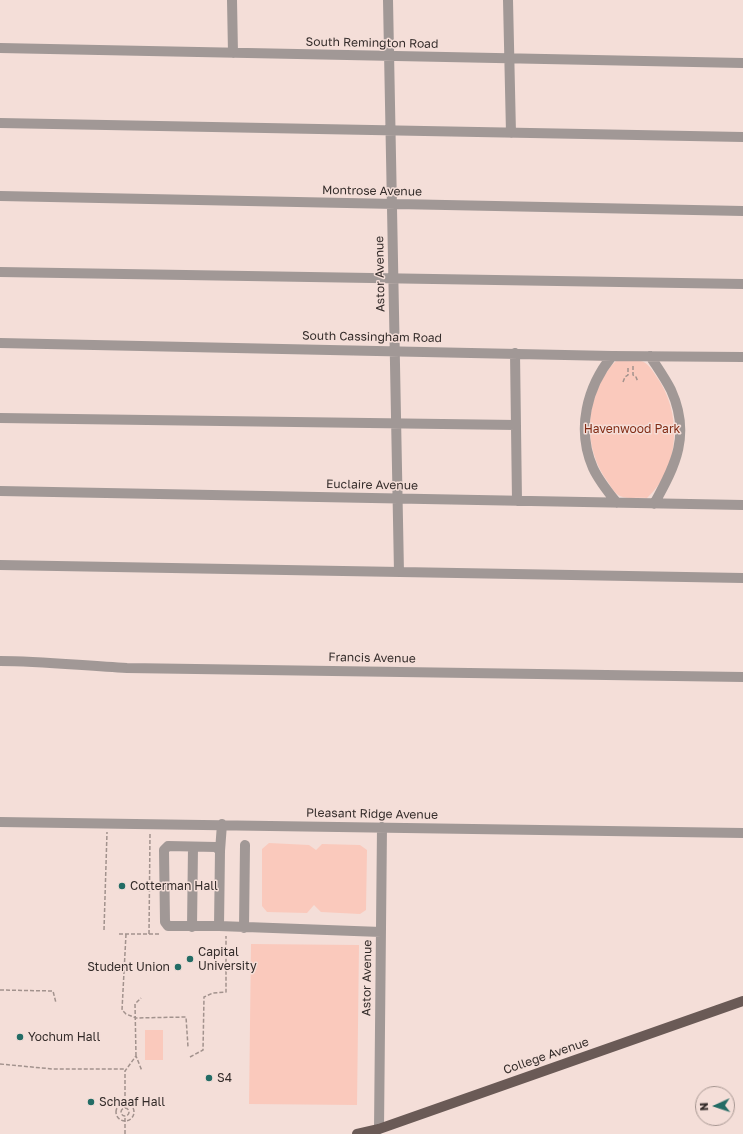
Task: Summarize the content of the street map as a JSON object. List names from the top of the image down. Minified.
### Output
{"streets":{"main road":["College Avenue"],"street":["South Remington Road","Montrose Avenue","Astor Avenue","South Cassingham Road","Euclaire Avenue","Francis Avenue","Pleasant Ridge Avenue"]},"crossings":[["South Remington Road","Astor Avenue"],["Montrose Avenue","Astor Avenue"],["Astor Avenue","South Cassingham Road"],["Astor Avenue","Euclaire Avenue"],["Astor Avenue","Pleasant Ridge Avenue"],["Astor Avenue","College Avenue"],["South Cassingham Road","Euclaire Avenue"]],"parks":["Havenwood Park"],"places":["Cotterman Hall","Capital University","Student Union","Yochum Hall","S4","Schaaf Hall"],"north":"left"}
